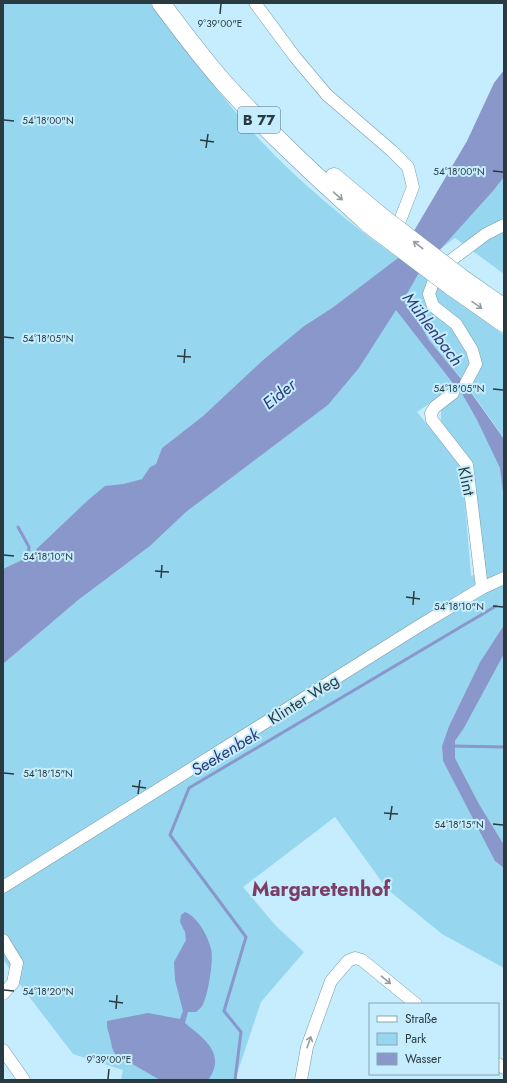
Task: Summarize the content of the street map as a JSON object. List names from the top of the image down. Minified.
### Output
{"streets":{"highway":["B 77"],"street":["Klint","Klinter Weg"]},"crossings":[["Klint","Klinter Weg"]],"districts":["Margaretenhof"],"water":["Mühlenbach","Eider","Seekenbek"],"legend":["Straße","Park","Wasser"],"coordinates":["9°39'00\"E","54°18'00\"N","54°18'05\"N","54°18'10\"N","54°18'15\"N","54°18'20\"N"]}
